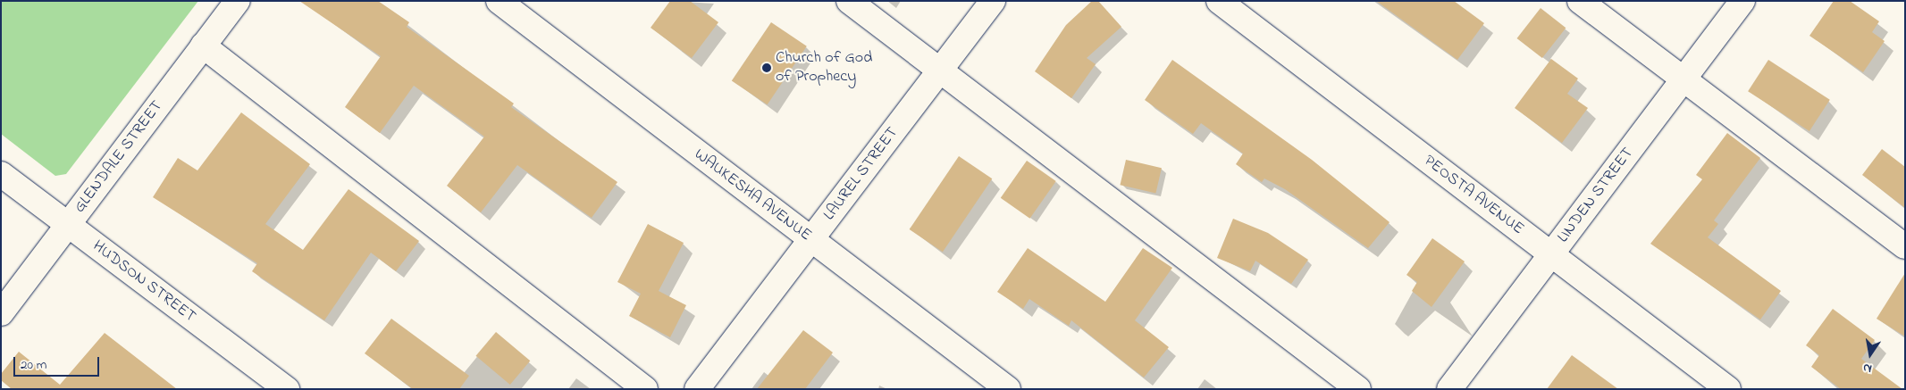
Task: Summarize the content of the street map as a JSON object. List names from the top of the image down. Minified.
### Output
{"streets":{"street":["GLENDALE STREET","LAUREL STREET","WAUKESHA AVENUE","PEOSTA AVENUE","LINDEN STREET","HUDSON STREET"]},"crossings":[["GLENDALE STREET","HUDSON STREET"],["LAUREL STREET","WAUKESHA AVENUE"],["PEOSTA AVENUE","LINDEN STREET"]],"places":["Church of God of Prophecy"],"scale_bar":"20 m","north":"bottom"}
